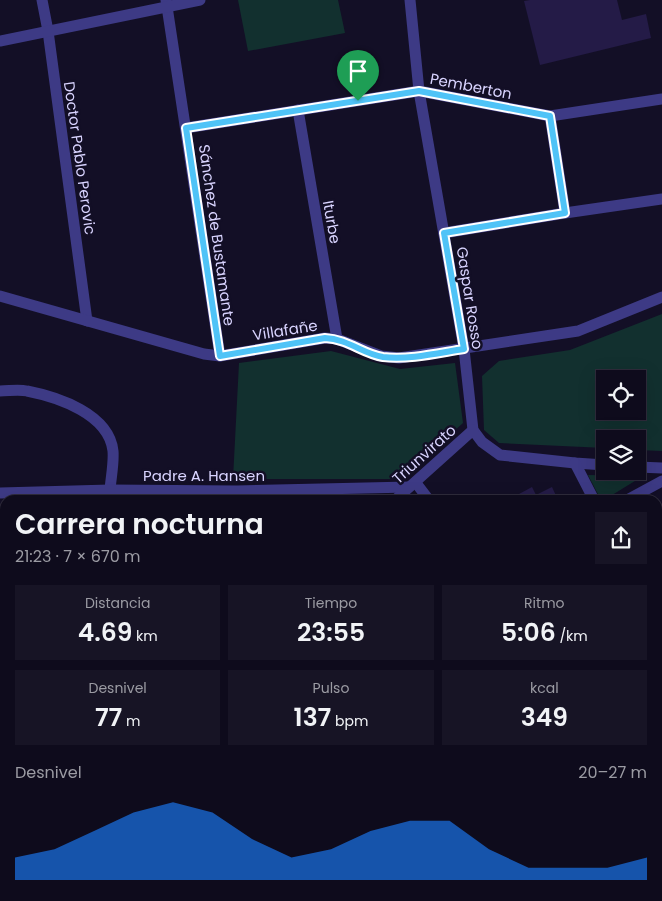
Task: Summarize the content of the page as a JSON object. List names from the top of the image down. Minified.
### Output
{"streets":{"street":["Pemberton","Doctor Pablo Perovic","Iturbe","Sánchez de Bustamante","Gaspar Rosso","Villafañe","Triunvirato","Padre A. Hansen"]},"crossings":[["Pemberton","Iturbe"],["Pemberton","Sánchez de Bustamante"],["Pemberton","Gaspar Rosso"],["Doctor Pablo Perovic","Villafañe"],["Iturbe","Villafañe"],["Sánchez de Bustamante","Villafañe"],["Gaspar Rosso","Villafañe"],["Gaspar Rosso","Triunvirato"],["Triunvirato","Padre A. Hansen"]],"page":{"heading":["Carrera nocturna","21:23 · 7 × 670 m"],"stats":[["Distancia","4.69 km"],["Tiempo","23:55"],["Ritmo","5:06 /km"],["Desnivel","77 m"],["Pulso","137 bpm"],["kcal","349"]],"chart":["Desnivel","20–27 m"]}}
